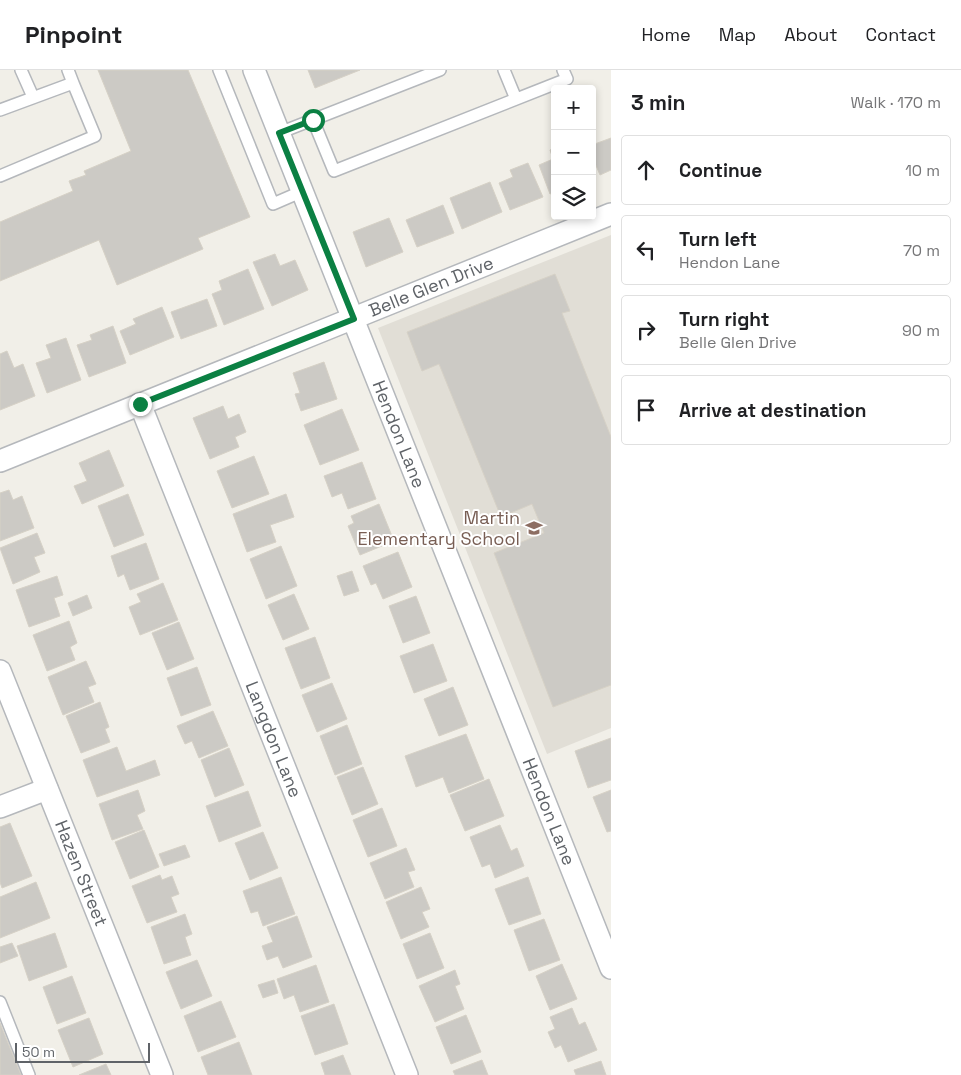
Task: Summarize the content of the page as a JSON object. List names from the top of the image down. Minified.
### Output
{"streets":{"street":["Belle Glen Drive","Hendon Lane","Langdon Lane","Hazen Street"]},"crossings":[["Belle Glen Drive","Hendon Lane"],["Belle Glen Drive","Langdon Lane"]],"places":{"school or university":["Martin Elementary School"]},"scale_bar":"50 m","page":{"header":"Pinpoint","nav":["Home","Map","About","Contact"],"heading":["3 min","Walk · 170 m"],"map_buttons":["+","−"],"list":[["Continue","10 m"],["Turn left","Hendon Lane","70 m"],["Turn right","Belle Glen Drive","90 m"],"Arrive at destination"],"scale":"50 m"}}
